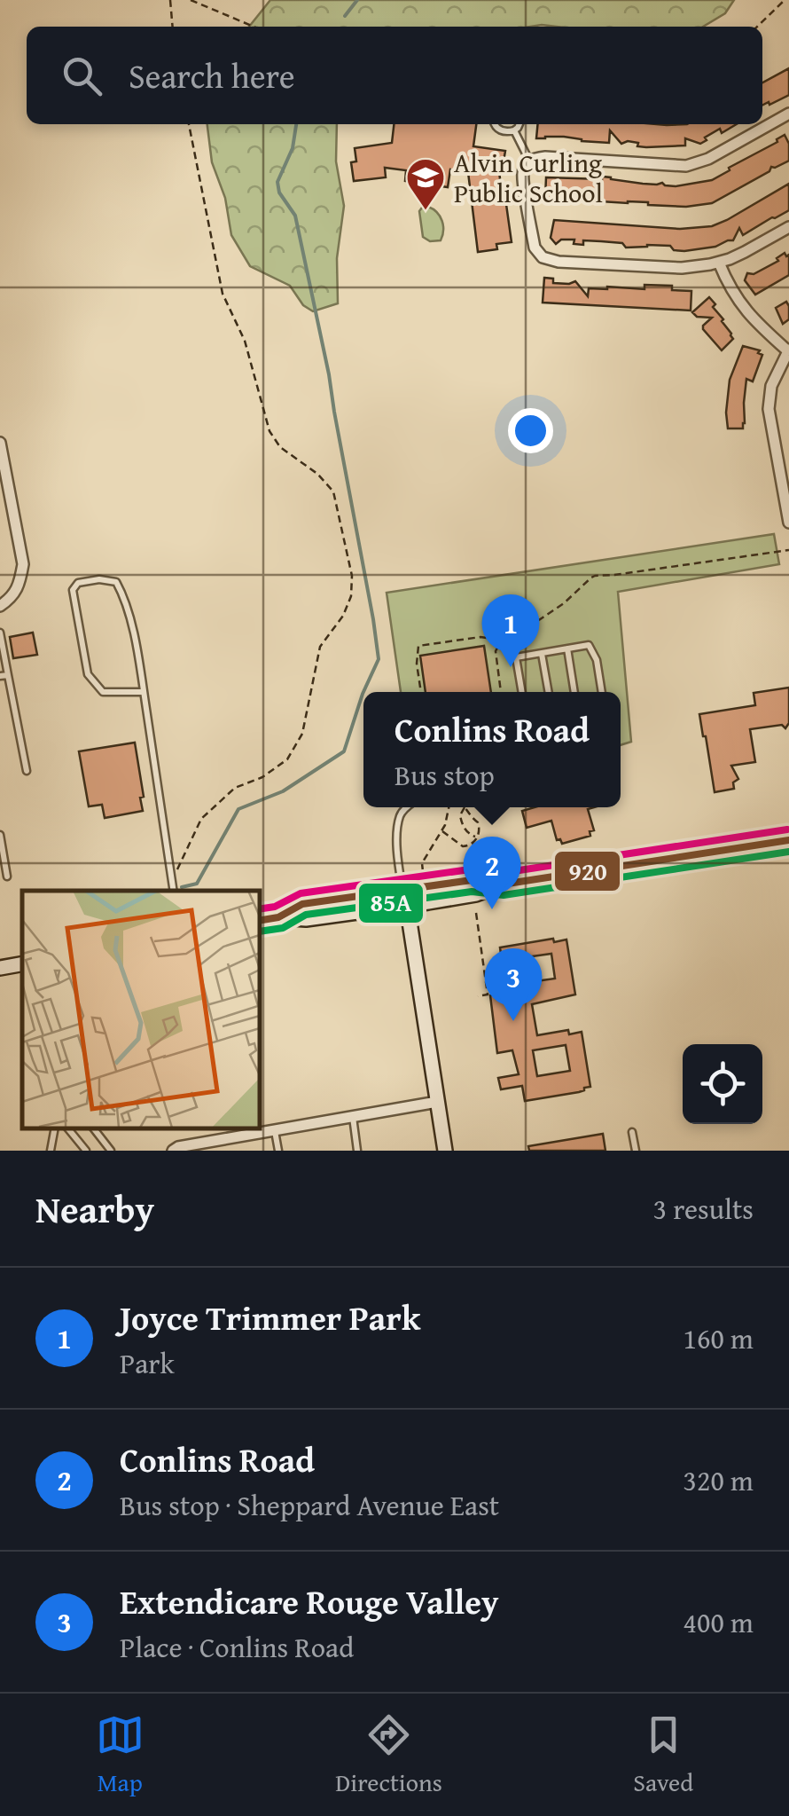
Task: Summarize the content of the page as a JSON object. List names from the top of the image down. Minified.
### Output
{"places":{"school or university":["Alvin Curling Public School"]},"lines":["transit line 920","transit line 85A"],"page":{"search":"Search here","pins":["1","2","3"],"popup":["Conlins Road","Bus stop"],"heading":["Nearby","3 results"],"list":[{"mark":"1","name":"Joyce Trimmer Park","note":"Park","value":"160 m"},{"mark":"2","name":"Conlins Road","note":"Bus stop · Sheppard Avenue East","value":"320 m"},{"mark":"3","name":"Extendicare Rouge Valley","note":"Place · Conlins Road","value":"400 m"}],"nav":["Map","Directions","Saved"]}}
